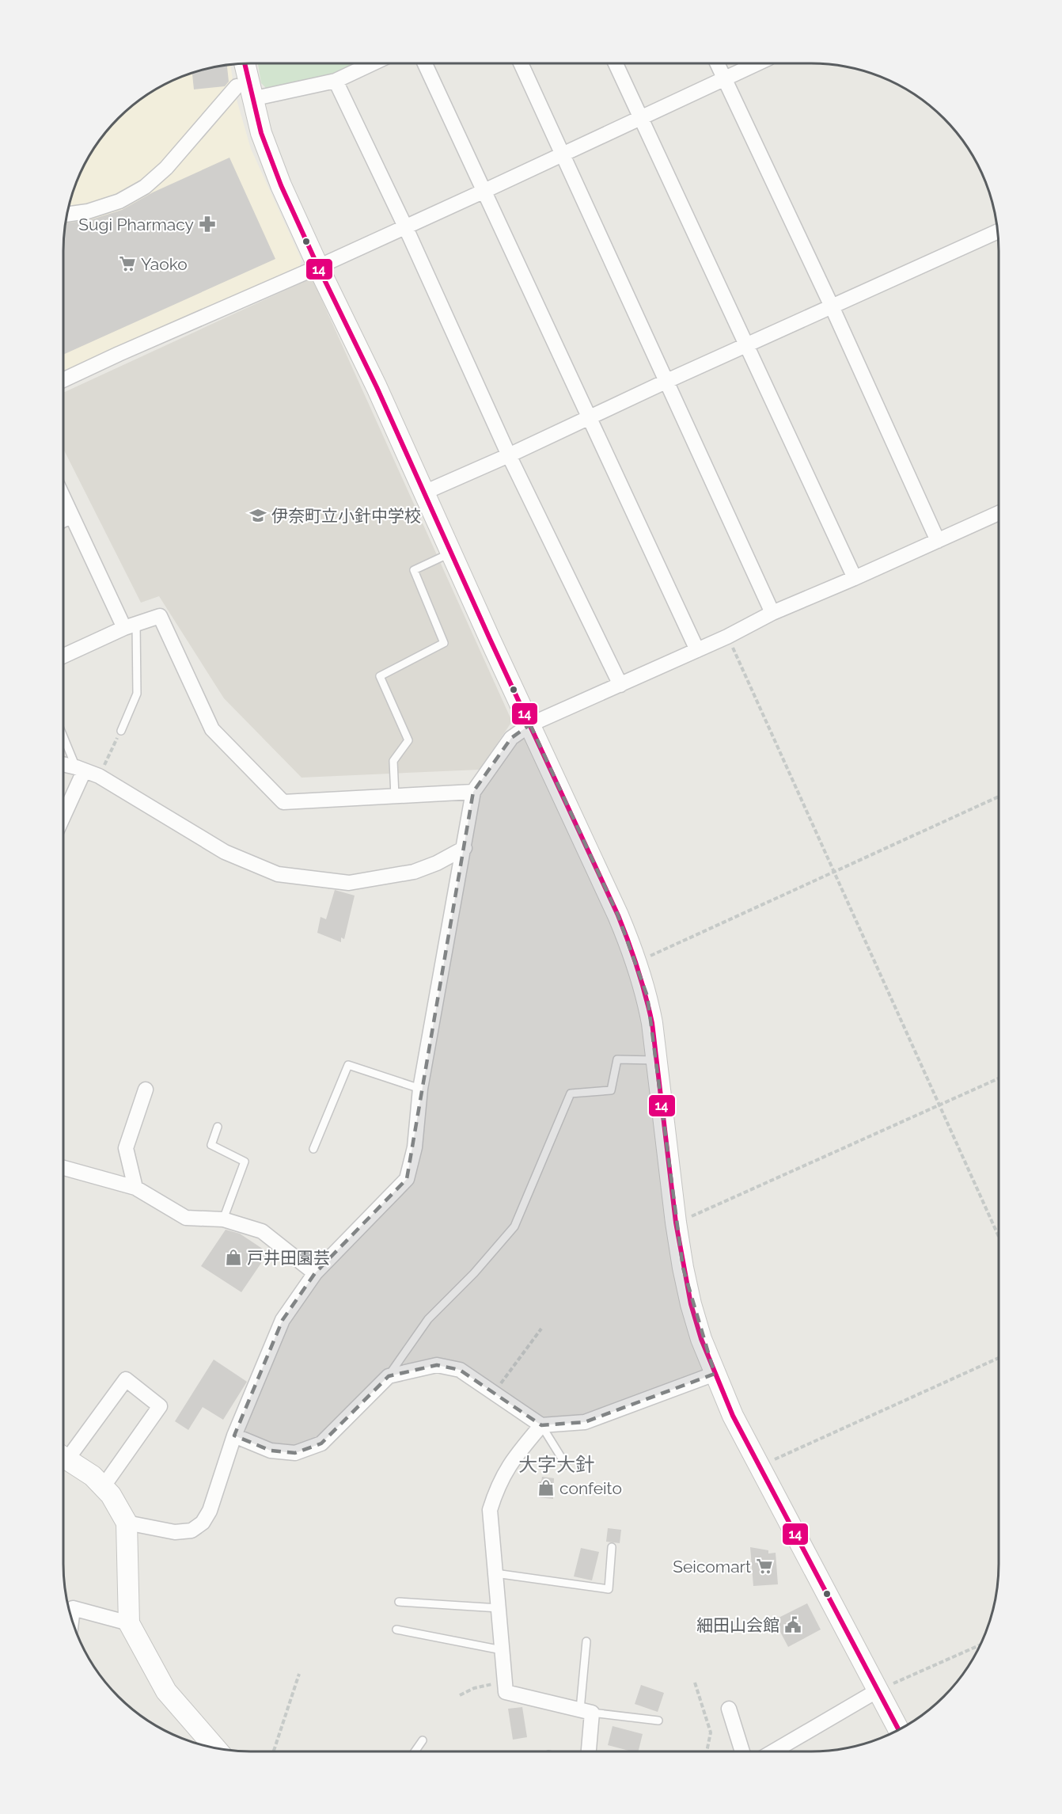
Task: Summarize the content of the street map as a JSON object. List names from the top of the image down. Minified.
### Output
{"districts":["大字大針"],"places":{"pharmacy":["Sugi Pharmacy"],"supermarket":["Yaoko","Seicomart"],"school or university":["伊奈町立小針中学校"],"shop":["戸井田園芸","confeito"],"public building":["細田山会館"]},"lines":["transit line 14"]}
